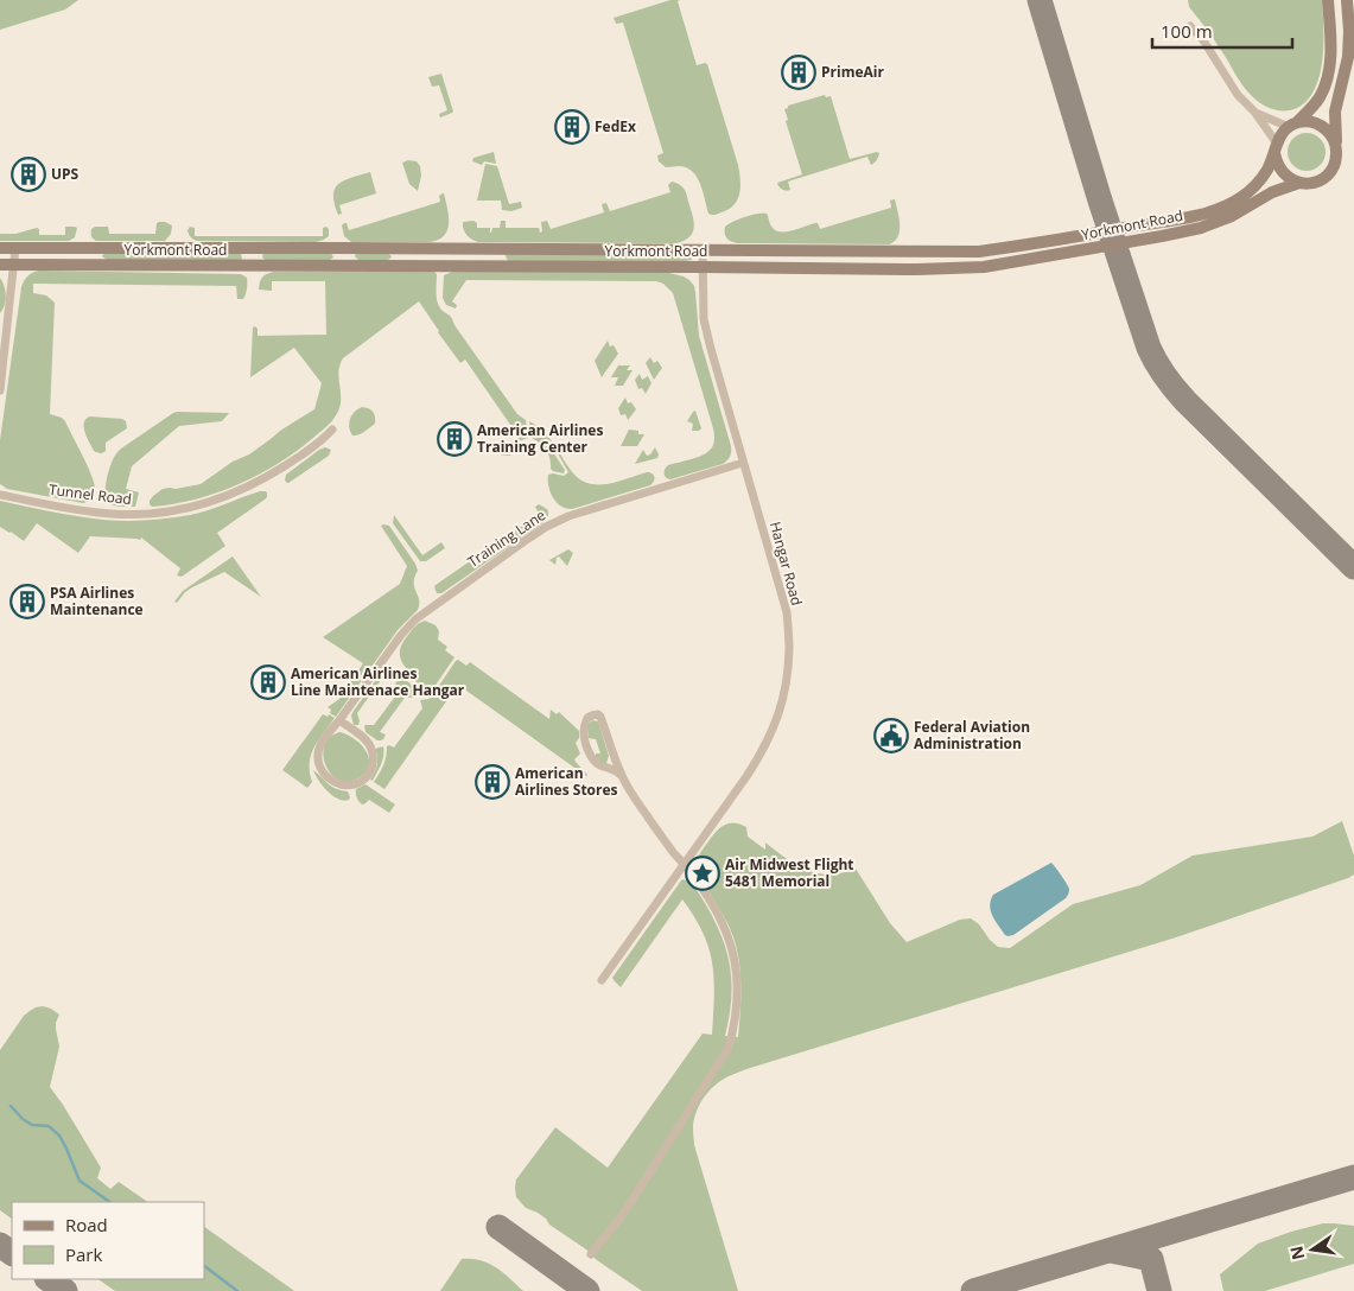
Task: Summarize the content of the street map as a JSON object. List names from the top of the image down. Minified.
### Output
{"streets":{"street":["Yorkmont Road","Tunnel Road","Training Lane","Hangar Road"]},"crossings":[["Yorkmont Road","Hangar Road"],["Training Lane","Hangar Road"]],"places":{"building":["PrimeAir","FedEx","UPS","American Airlines Training Center","PSA Airlines Maintenance","American Airlines Line Maintenace Hangar","American Airlines Stores"],"public building":["Federal Aviation Administration"],"place":["Air Midwest Flight 5481 Memorial"]},"legend":["Road","Park"],"scale_bar":"100 m","north":"left"}
